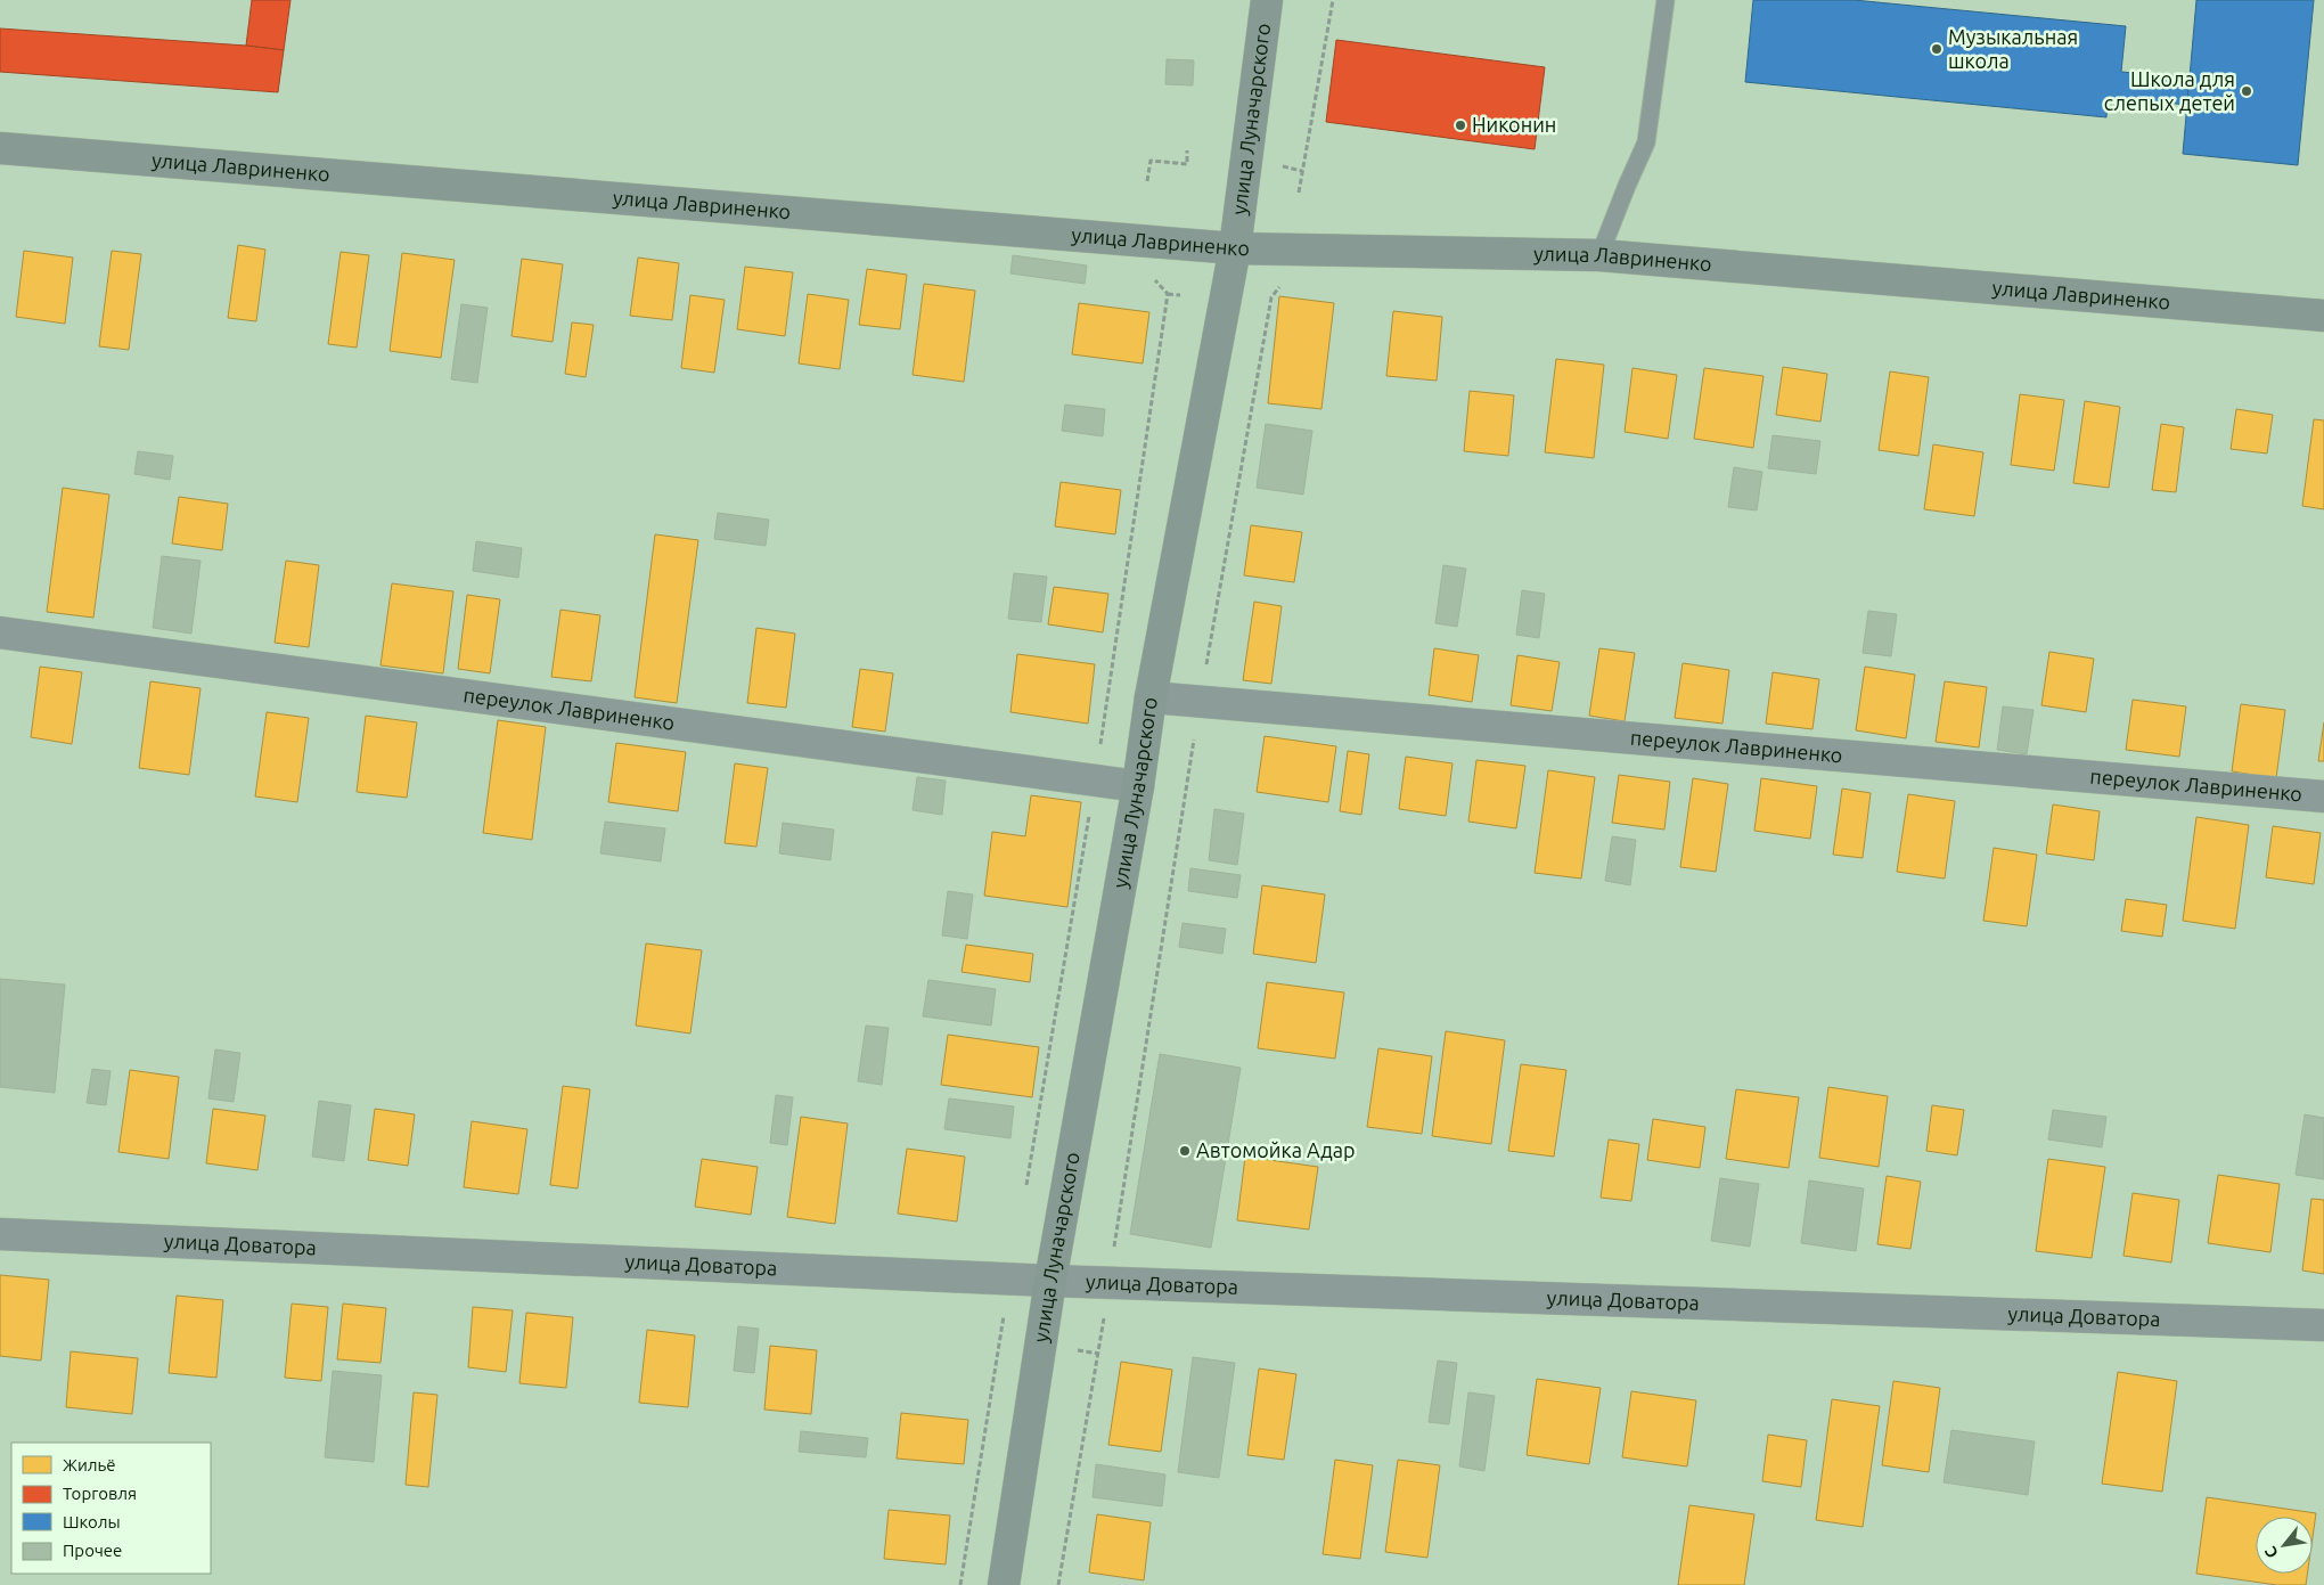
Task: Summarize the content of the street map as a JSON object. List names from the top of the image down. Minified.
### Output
{"streets":{"main road":["улица Луначарского","улица Лавриненко"],"street":["переулок Лавриненко","улица Доватора"]},"crossings":[["улица Луначарского","улица Лавриненко"],["улица Луначарского","переулок Лавриненко"],["улица Луначарского","улица Доватора"]],"places":["Музыкальная школа","Школа для слепых детей","Никонин","Автомойка Адар"],"legend":["Жильё","Торговля","Школы","Прочее"],"north":"bottom left"}
